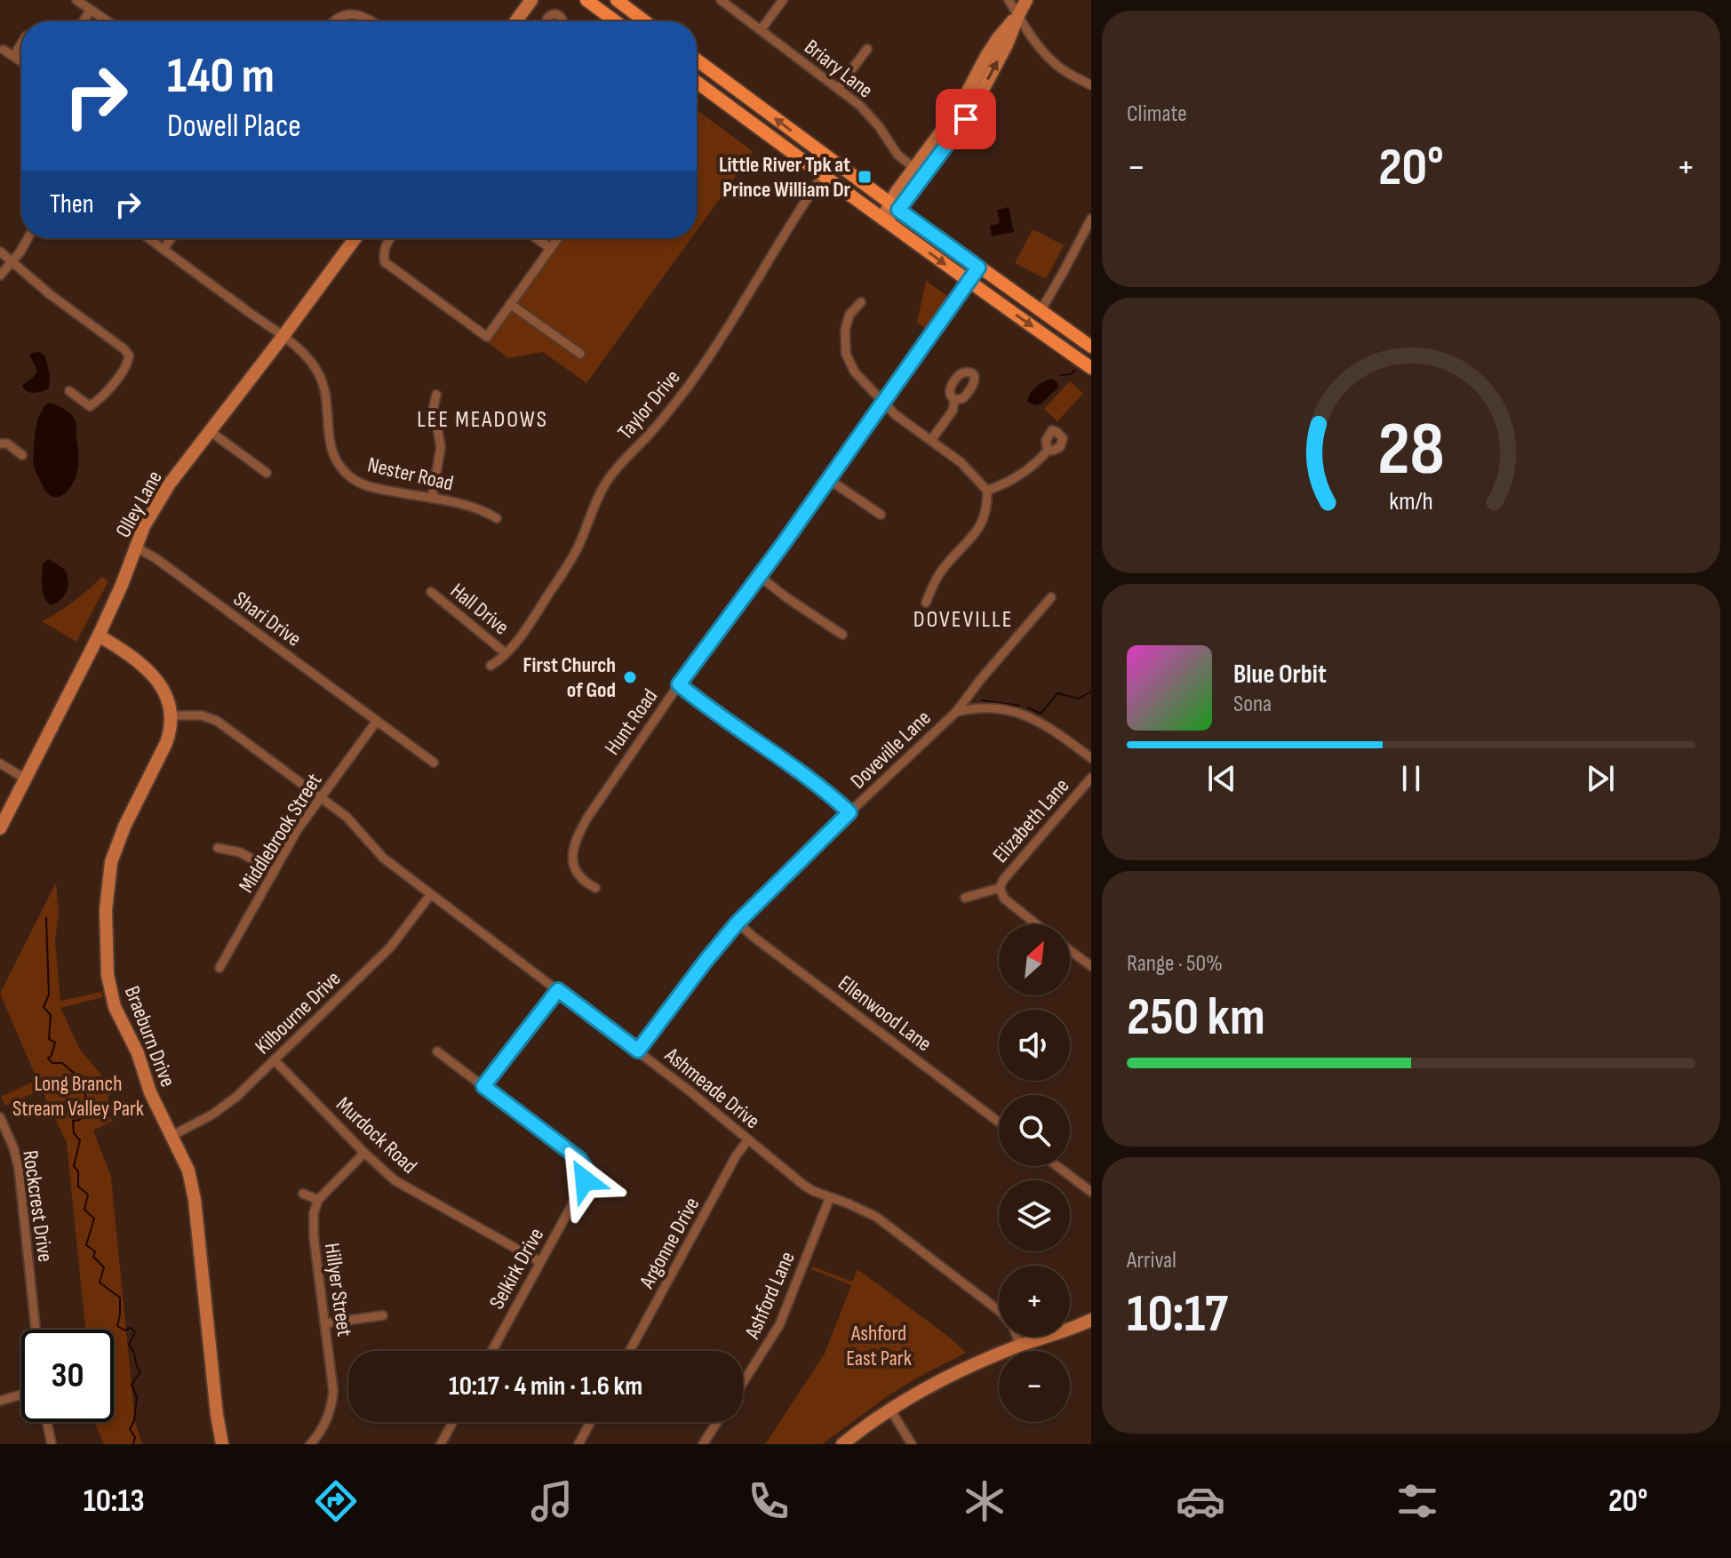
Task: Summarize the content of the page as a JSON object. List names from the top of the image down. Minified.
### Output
{"streets":{"street":["Briary Lane","Taylor Drive","Nester Road","Olley Lane","Hall Drive","Shari Drive","Hunt Road","Doveville Lane","Elizabeth Lane","Middlebrook Street","Kilbourne Drive","Ellenwood Lane","Braeburn Drive","Ashmeade Drive","Murdock Road","Rockcrest Drive","Argonne Drive","Selkirk Drive","Hillyer Street","Ashford Lane"]},"crossings":[["Taylor Drive","Hall Drive"],["Nester Road","Olley Lane"],["Olley Lane","Shari Drive"],["Shari Drive","Middlebrook Street"],["Doveville Lane","Ellenwood Lane"],["Doveville Lane","Ashmeade Drive"],["Middlebrook Street","Ashmeade Drive"],["Kilbourne Drive","Braeburn Drive"],["Kilbourne Drive","Ashmeade Drive"],["Kilbourne Drive","Murdock Road"],["Braeburn Drive","Ashmeade Drive"],["Ashmeade Drive","Argonne Drive"],["Ashmeade Drive","Ashford Lane"],["Murdock Road","Selkirk Drive"]],"districts":["LEE MEADOWS","DOVEVILLE"],"parks":["Long Branch Stream Valley Park","Ashford East Park"],"places":{"transit":["Little River Tpk at Prince William Dr"],"other":["First Church of God"]},"north":"top right","page":{"tile":["Climate",["Range · 50%","250 km"],["Arrival","10:17"]],"turn":["140 m","Dowell Place"],"heat":["−","20°","+"],"then":"Then","song":["Blue Orbit","Sona"],"map_buttons":["+","−"],"limit":"30","trip":"10:17 · 4 min · 1.6 km","tabs":["10:13","20°"],"gauge":["28","km/h"]}}
